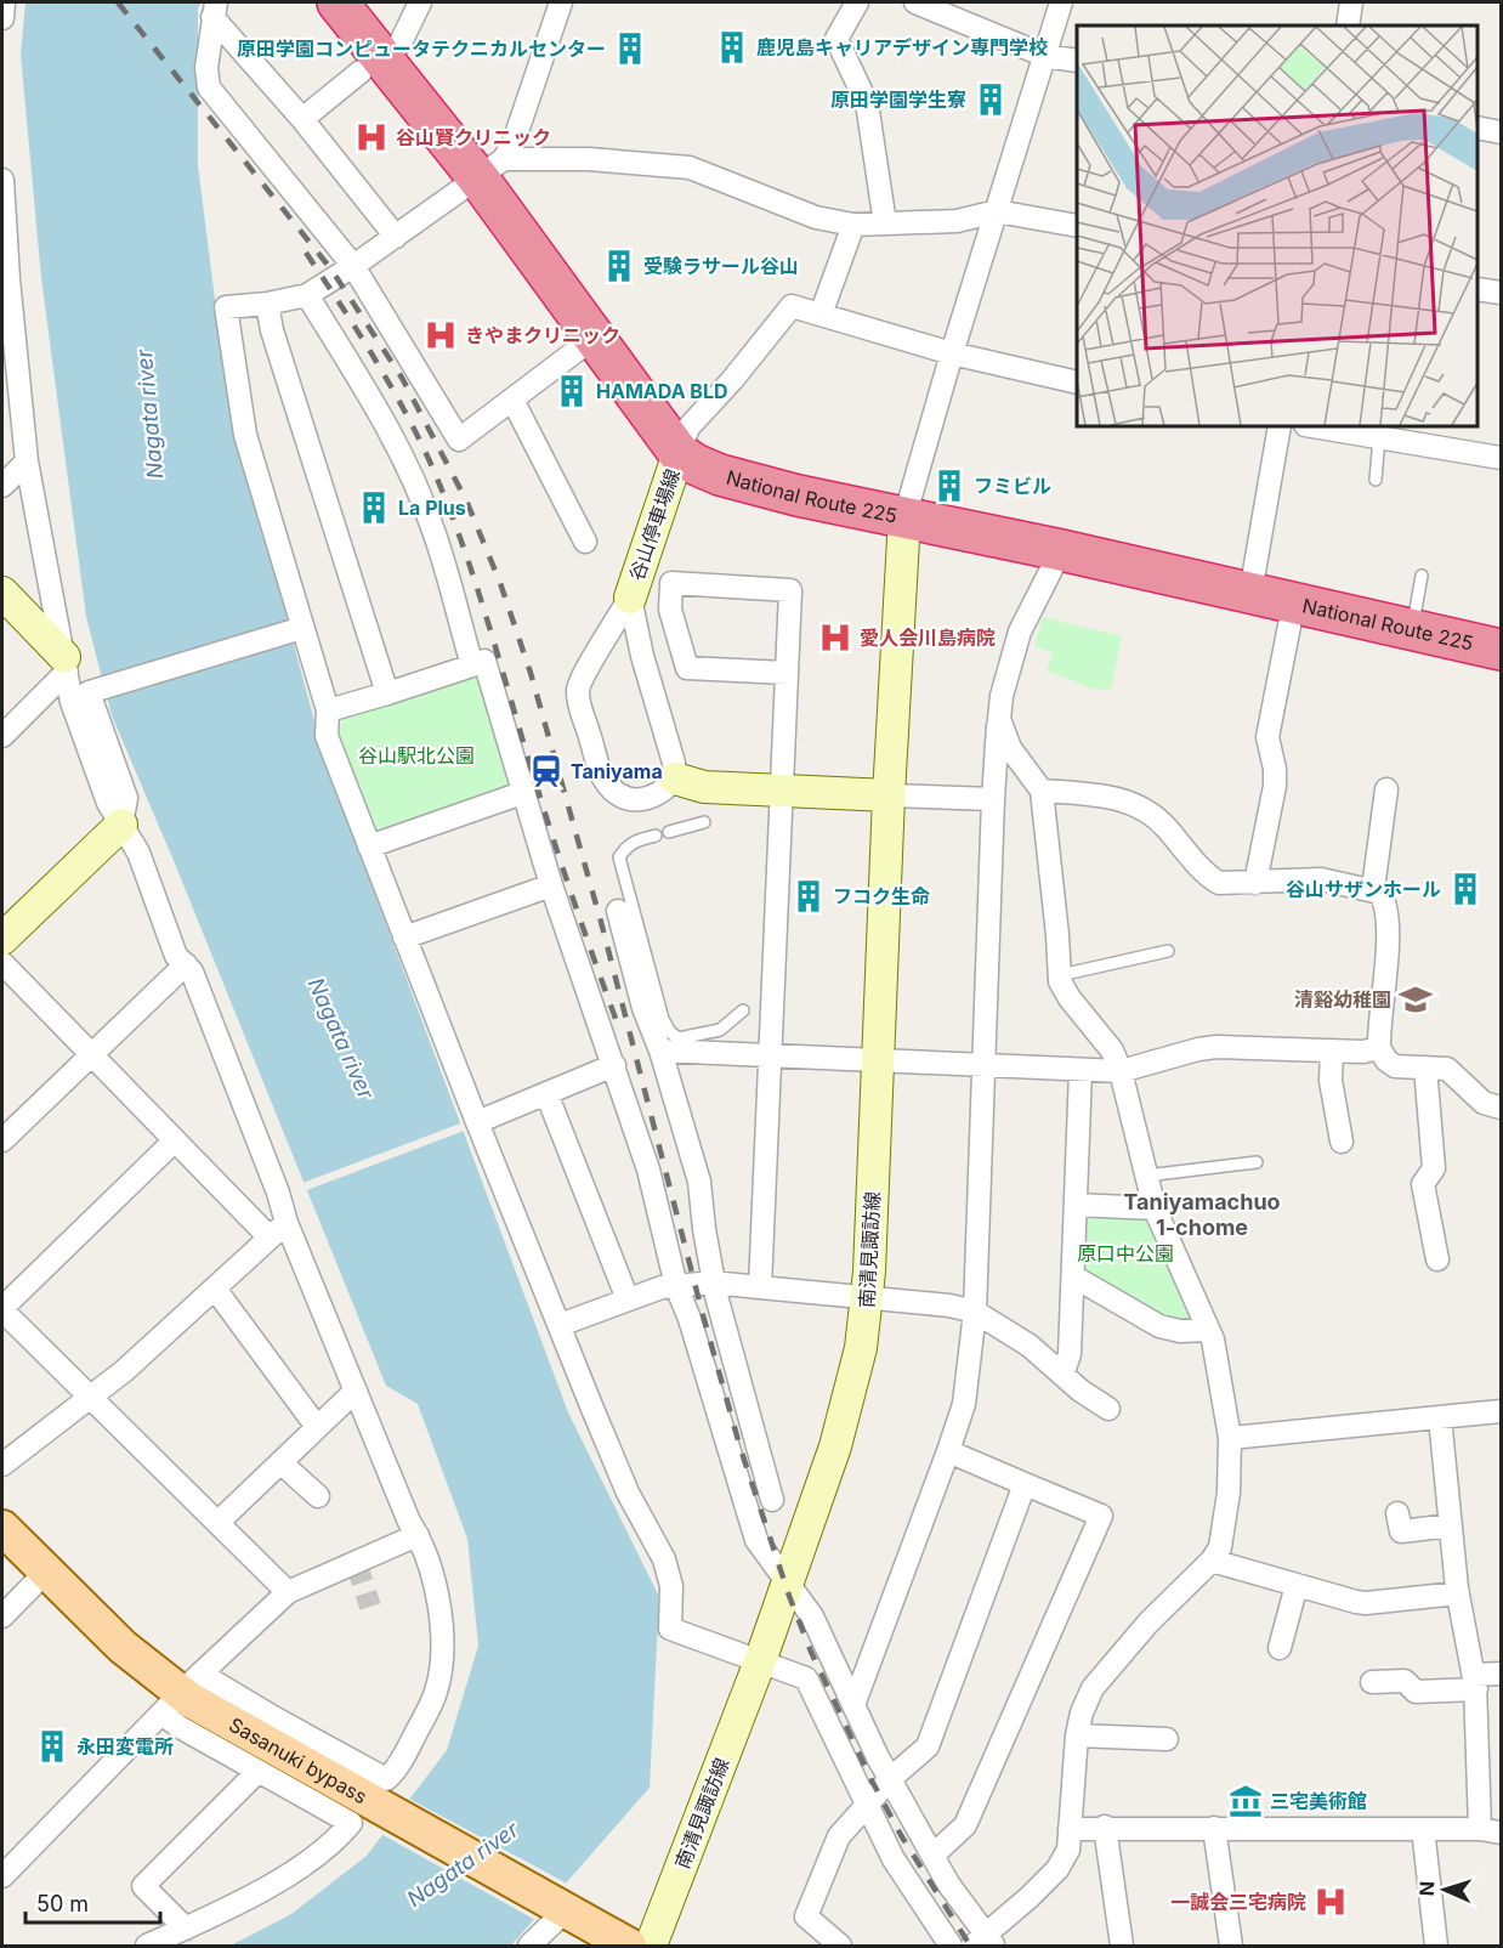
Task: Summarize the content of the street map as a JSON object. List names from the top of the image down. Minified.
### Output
{"streets":{"highway":["National Route 225"],"main road":["Sasanuki bypass"],"street":["谷山停車場線","南清見諏訪線"]},"crossings":[["National Route 225","谷山停車場線"],["National Route 225","南清見諏訪線"]],"districts":["Taniyamachuo 1-chome"],"water":["Nagata river"],"parks":["谷山駅北公園","原口中公園"],"places":{"building":["鹿児島キャリアデザイン専門学校","原田学園コンピュータテクニカルセンター","原田学園学生寮","受験ラサール谷山","HAMADA BLD","フミビル","La Plus","谷山サザンホール","フコク生命","永田変電所"],"hospital":["谷山賢クリニック","きやまクリニック","愛人会川島病院","一誠会三宅病院"],"station":["Taniyama"],"school or university":["清谿幼稚園"],"museum":["三宅美術館"]},"scale_bar":"50 m","north":"left"}
